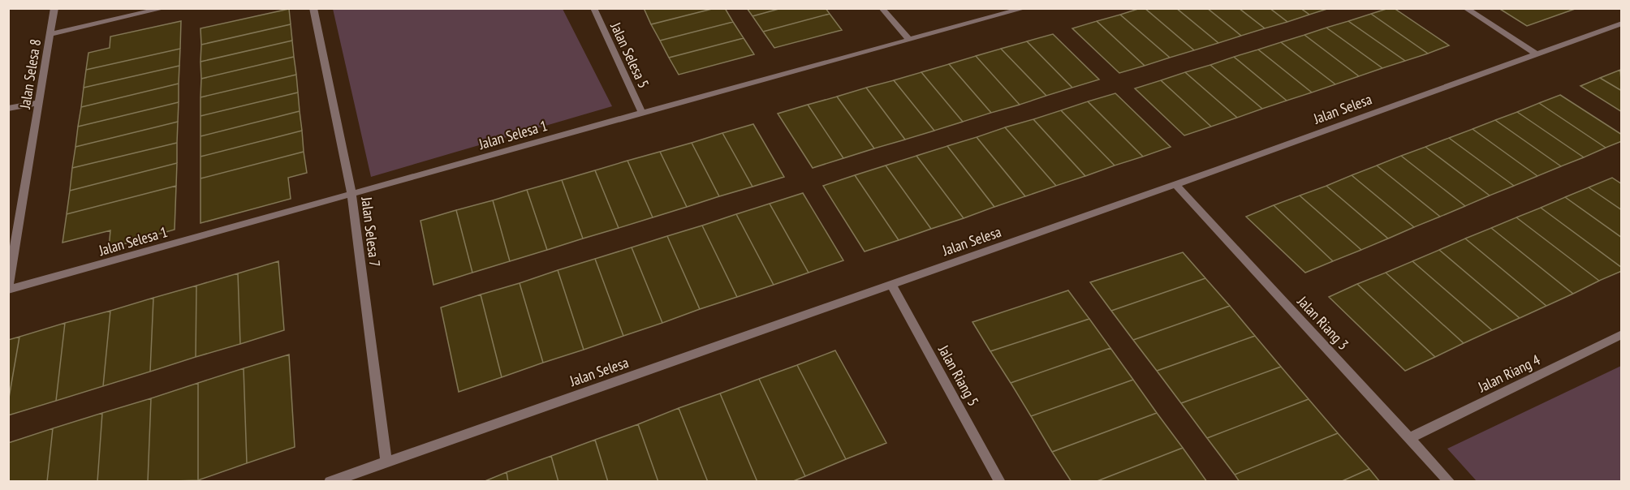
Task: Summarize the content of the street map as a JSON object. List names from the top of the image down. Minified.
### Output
{"streets":{"street":["Jalan Selesa 5","Jalan Selesa 8","Jalan Selesa","Jalan Selesa 1","Jalan Selesa 7","Jalan Riang 3","Jalan Riang 4","Jalan Riang 5"]},"crossings":[["Jalan Selesa 5","Jalan Selesa 1"],["Jalan Selesa 8","Jalan Selesa 1"],["Jalan Selesa","Jalan Selesa 7"],["Jalan Selesa","Jalan Riang 3"],["Jalan Selesa","Jalan Riang 5"],["Jalan Selesa 1","Jalan Selesa 7"],["Jalan Riang 3","Jalan Riang 4"]]}
